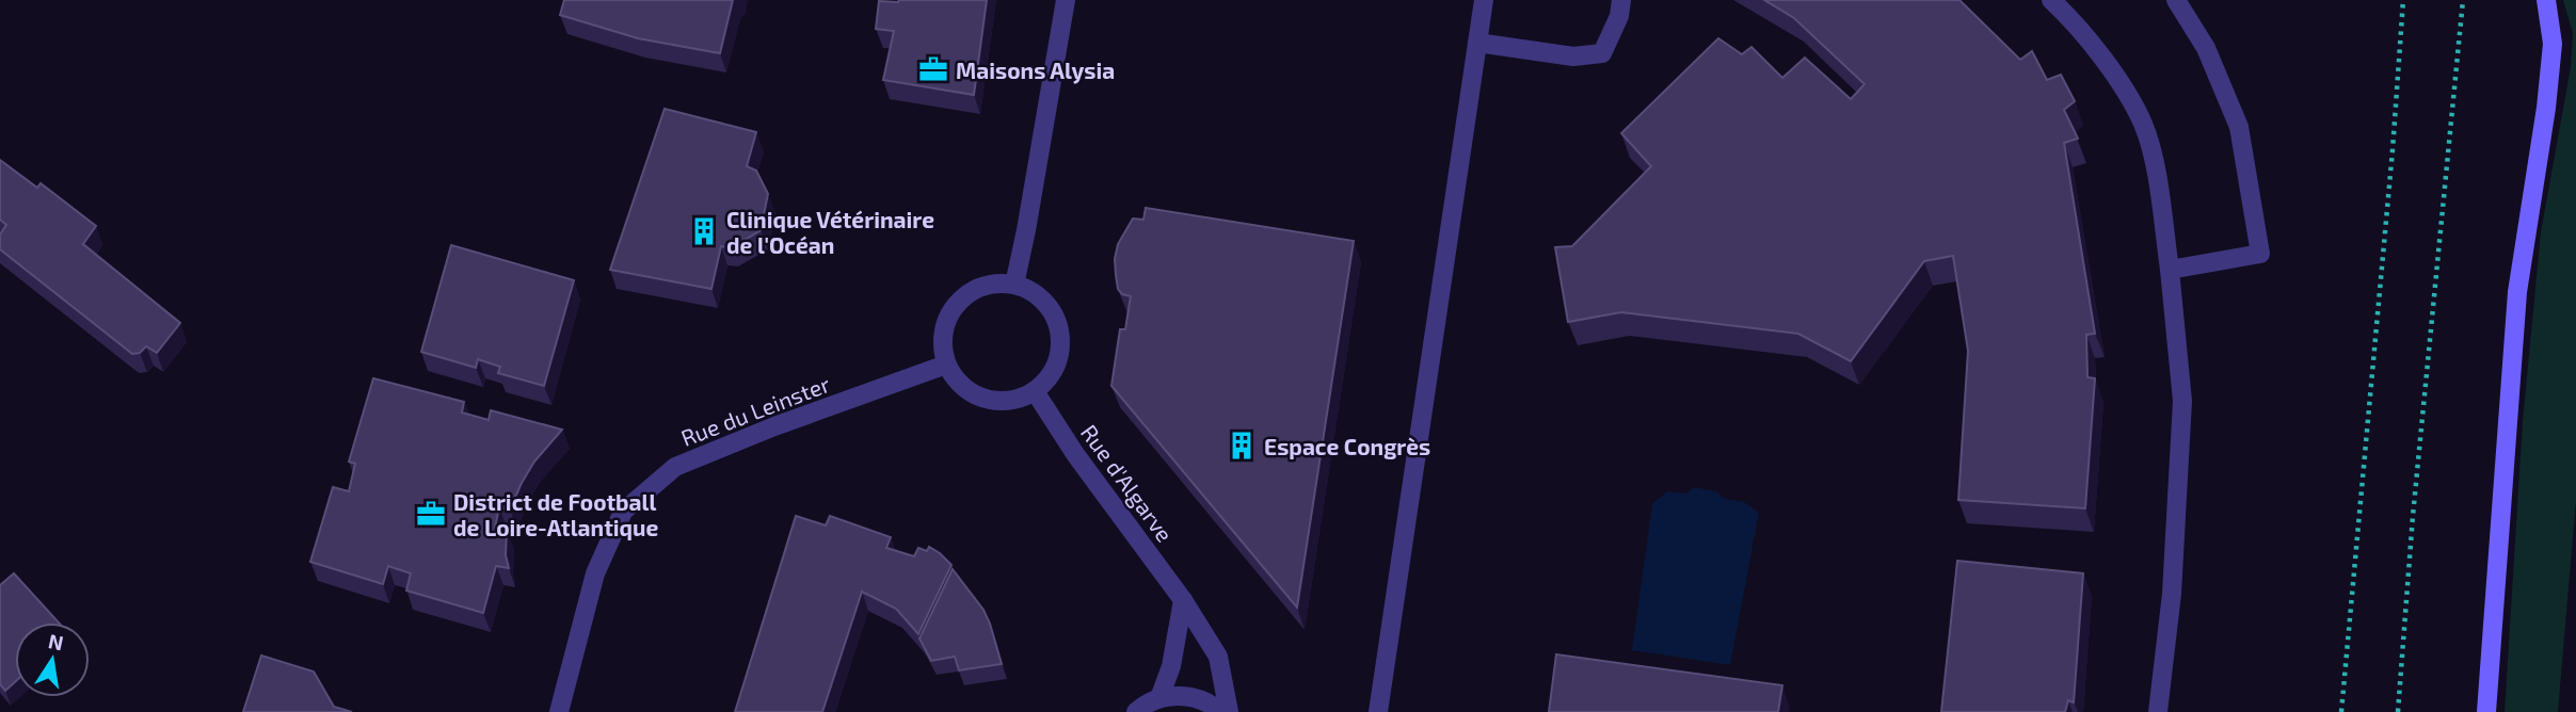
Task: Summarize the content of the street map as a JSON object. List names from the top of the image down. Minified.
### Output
{"streets":{"street":["Rue du Leinster","Rue d'Algarve"]},"crossings":[["Rue du Leinster","Rue d'Algarve"]],"places":{"office":["Maisons Alysia","District de Football de Loire-Atlantique"],"building":["Clinique Vétérinaire de l'Océan","Espace Congrès"]},"north":"top"}
